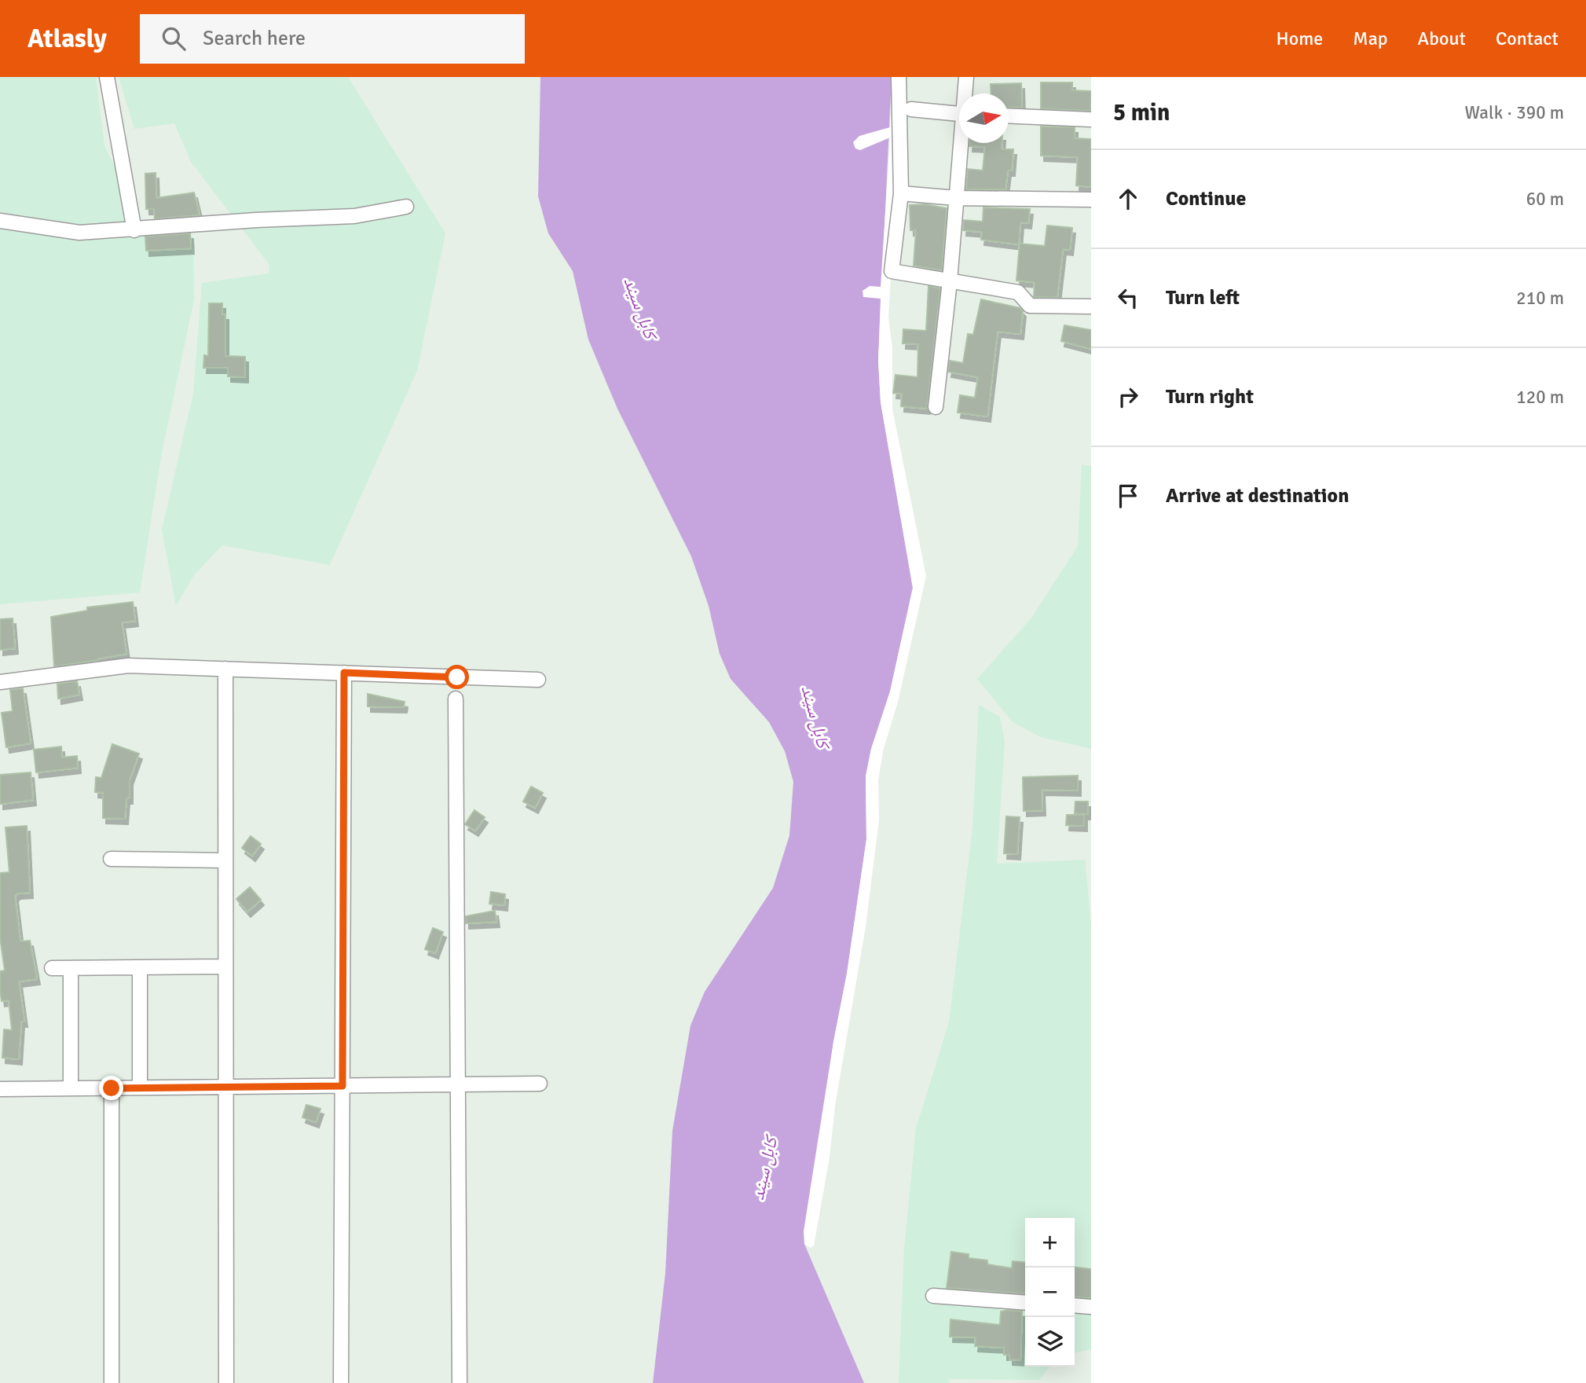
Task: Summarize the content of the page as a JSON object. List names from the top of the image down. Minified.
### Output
{"water":["کابل سيند"],"north":"right","page":{"header":"Atlasly","search":"Search here","nav":["Home","Map","About","Contact"],"heading":["5 min","Walk · 390 m"],"list":[["Continue","60 m"],["Turn left","210 m"],["Turn right","120 m"],"Arrive at destination"],"map_buttons":["+","−"]}}
